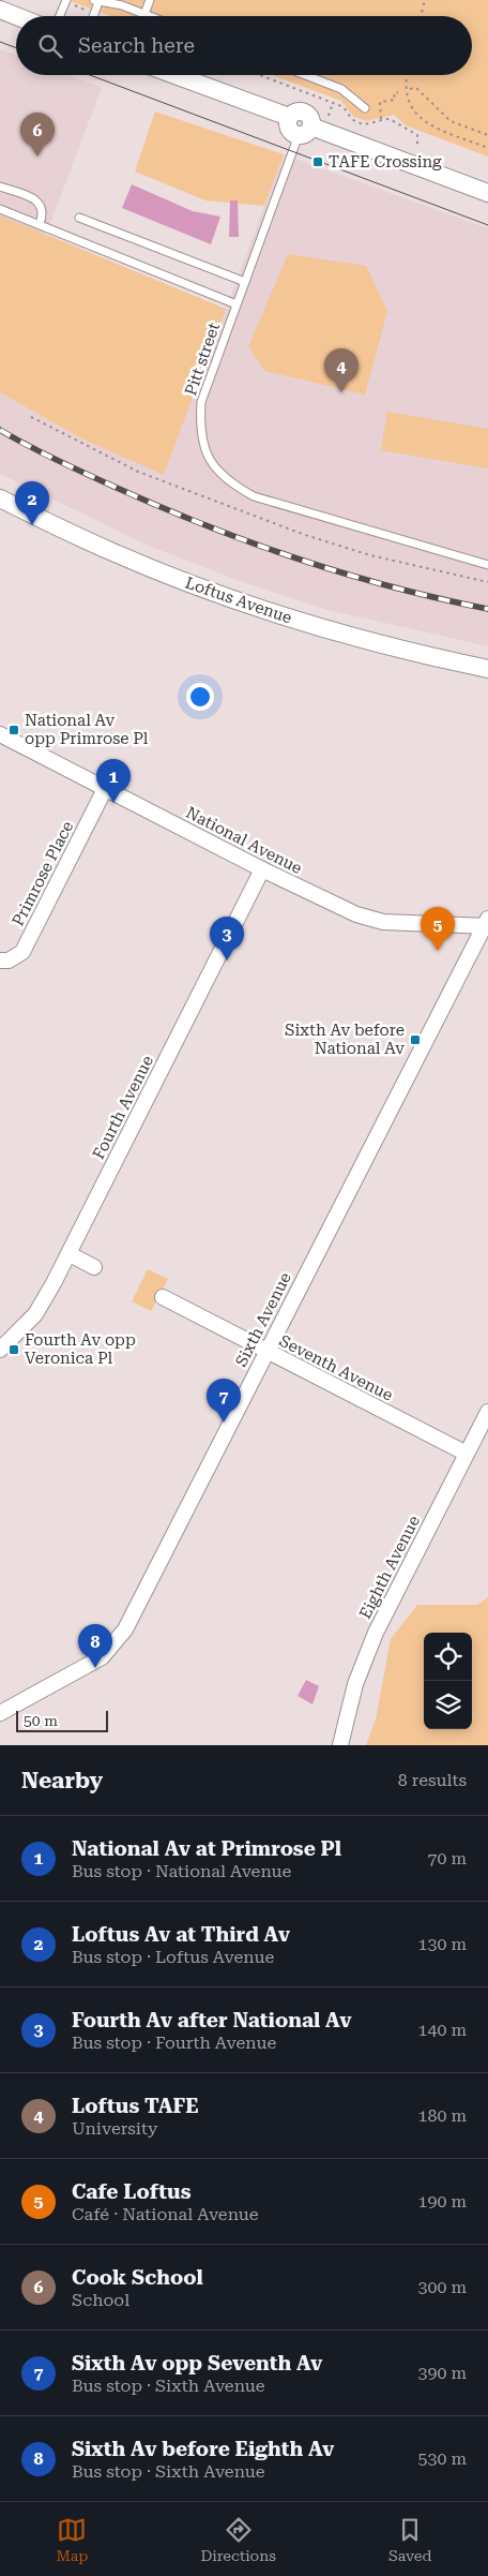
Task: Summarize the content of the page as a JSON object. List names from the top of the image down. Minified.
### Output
{"streets":{"street":["Loftus Avenue","National Avenue","Primrose Place","Fourth Avenue","Sixth Avenue","Seventh Avenue","Eighth Avenue"],"lane":["Pitt street"]},"crossings":[["National Avenue","Primrose Place"],["National Avenue","Fourth Avenue"],["National Avenue","Sixth Avenue"],["Sixth Avenue","Seventh Avenue"],["Seventh Avenue","Eighth Avenue"]],"places":{"transit":["TAFE Crossing","National Av opp Primrose Pl","Sixth Av before National Av","Fourth Av opp Veronica Pl"]},"scale_bar":"50 m","page":{"search":"Search here","pins":["6","4","2","1","5","3","7","8"],"scale":"50 m","heading":["Nearby","8 results"],"list":[{"mark":"1","name":"National Av at Primrose Pl","note":"Bus stop · National Avenue","value":"70 m"},{"mark":"2","name":"Loftus Av at Third Av","note":"Bus stop · Loftus Avenue","value":"130 m"},{"mark":"3","name":"Fourth Av after National Av","note":"Bus stop · Fourth Avenue","value":"140 m"},{"mark":"4","name":"Loftus TAFE","note":"University","value":"180 m"},{"mark":"5","name":"Cafe Loftus","note":"Café · National Avenue","value":"190 m"},{"mark":"6","name":"Cook School","note":"School","value":"300 m"},{"mark":"7","name":"Sixth Av opp Seventh Av","note":"Bus stop · Sixth Avenue","value":"390 m"},{"mark":"8","name":"Sixth Av before Eighth Av","note":"Bus stop · Sixth Avenue","value":"530 m"}],"nav":["Map","Directions","Saved"]}}
